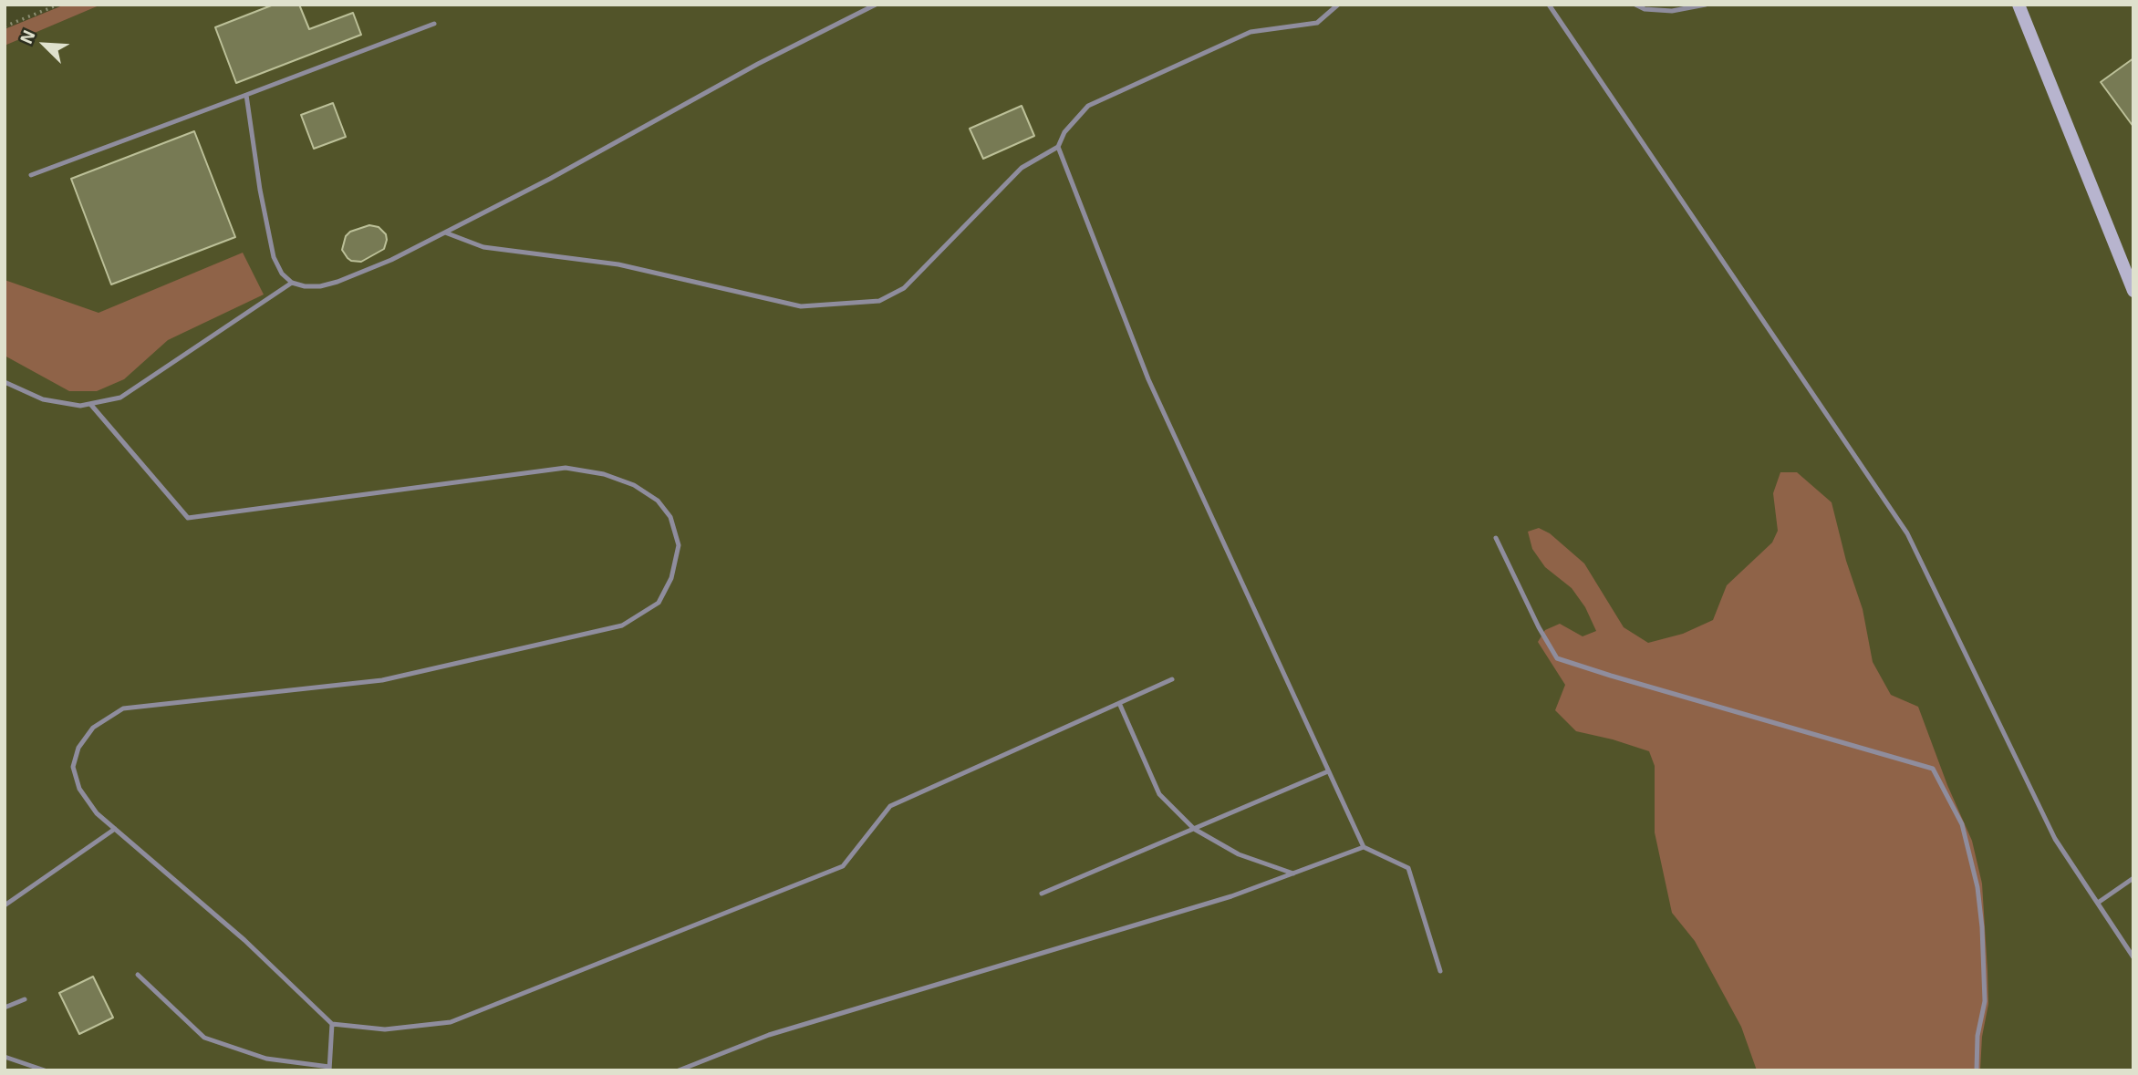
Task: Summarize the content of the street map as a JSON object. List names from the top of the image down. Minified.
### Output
{"north":"top left"}
